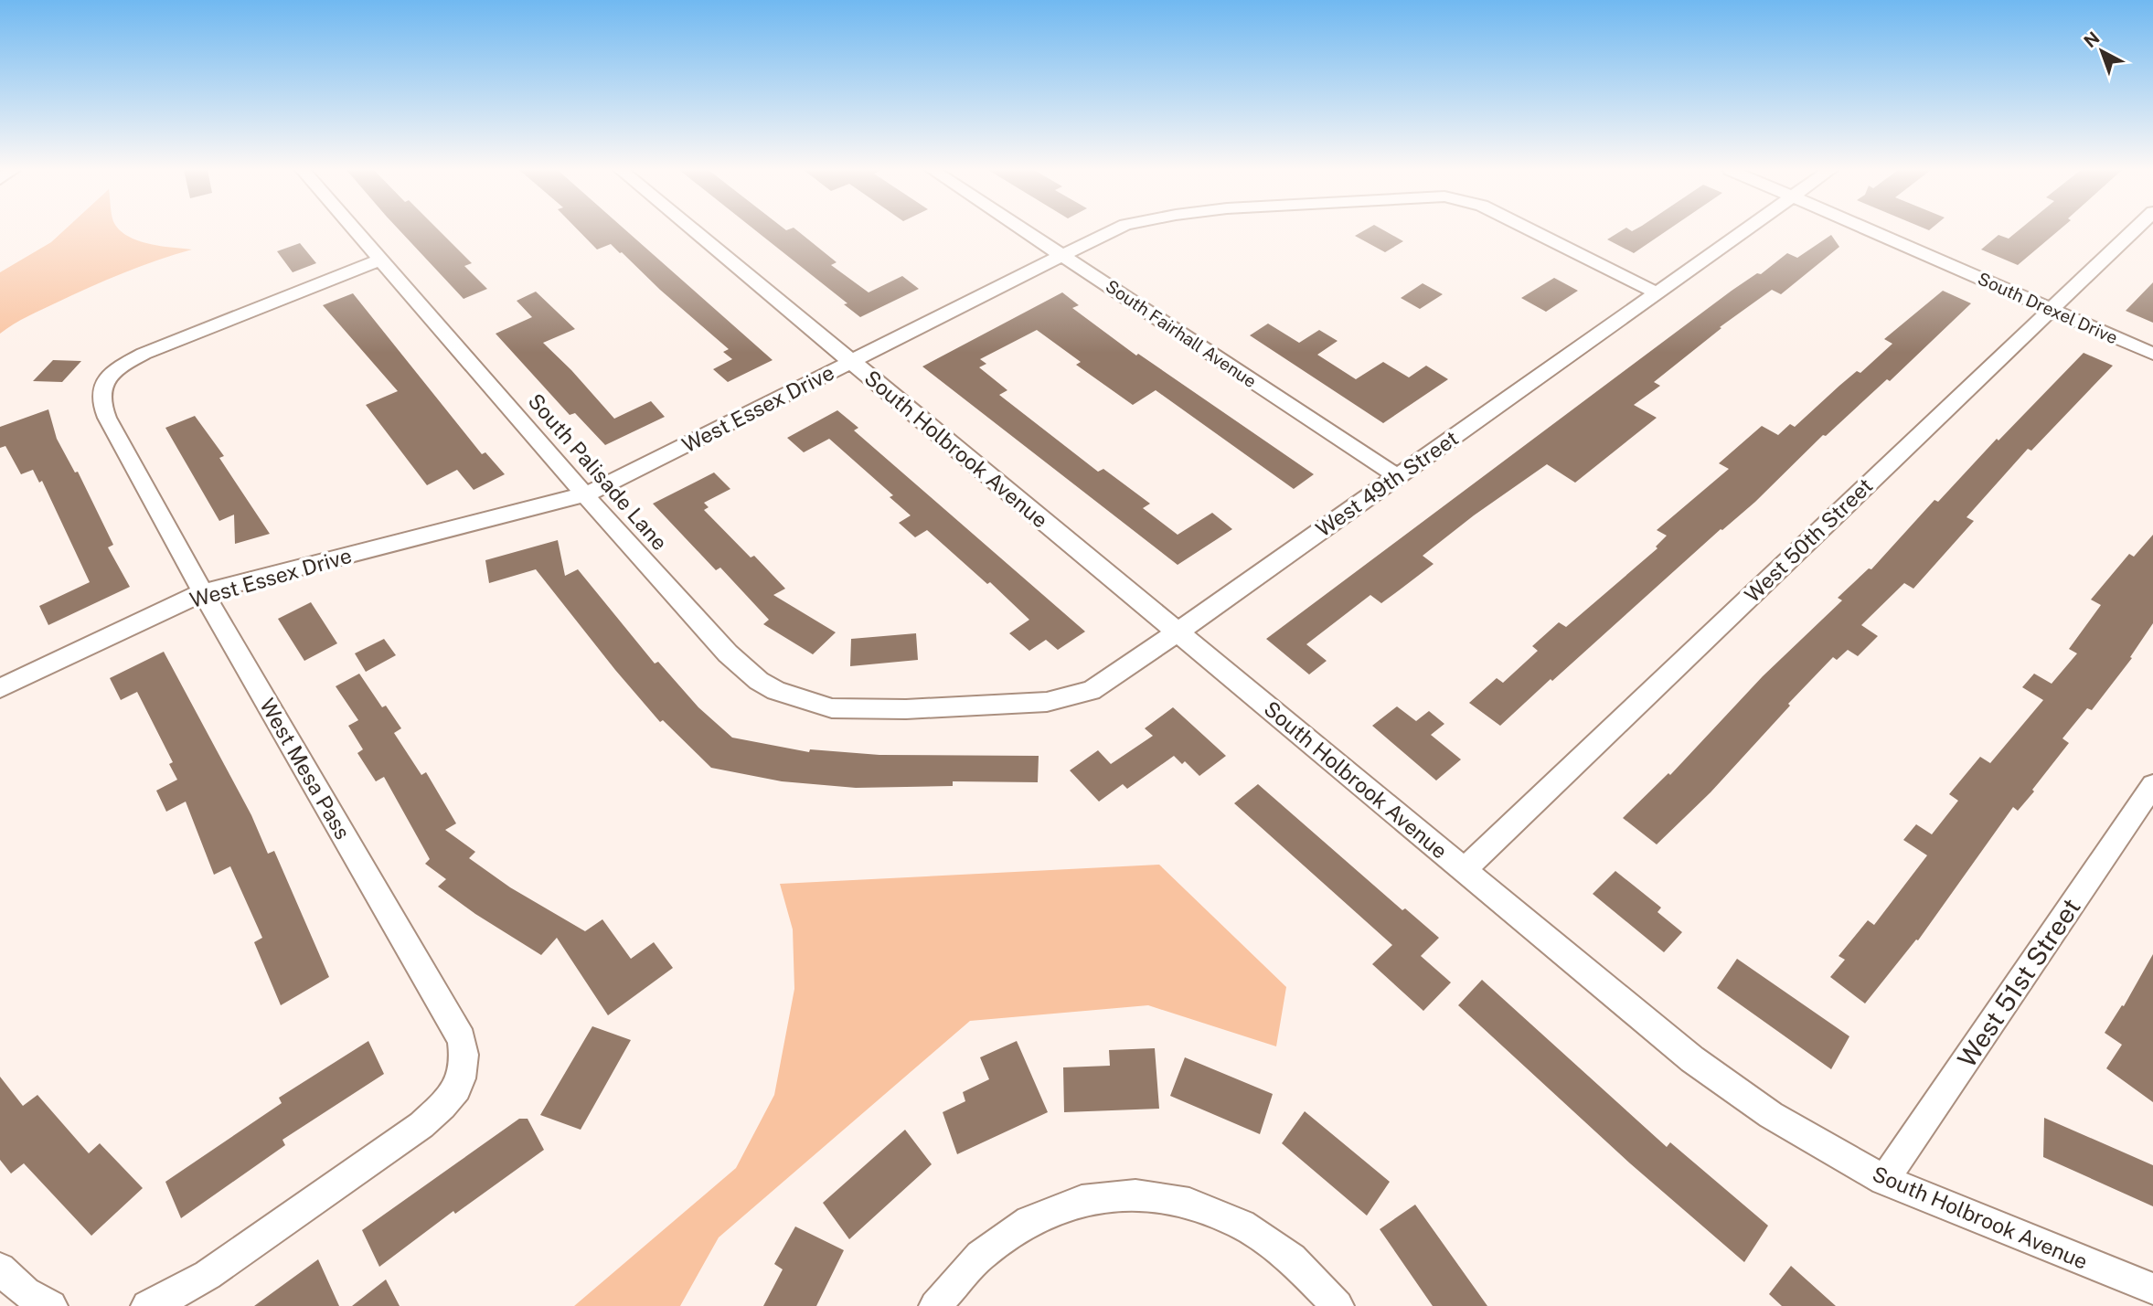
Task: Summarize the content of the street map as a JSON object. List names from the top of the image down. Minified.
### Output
{"streets":{"street":["South Drexel Drive","South Fairhall Avenue","West Essex Drive","South Holbrook Avenue","South Palisade Lane","West 49th Street","West 50th Street","West Mesa Pass","West 51st Street"]},"crossings":[["South Drexel Drive","West 50th Street"],["South Fairhall Avenue","West Essex Drive"],["South Fairhall Avenue","West 49th Street"],["West Essex Drive","South Holbrook Avenue"],["West Essex Drive","South Palisade Lane"],["West Essex Drive","West 49th Street"],["West Essex Drive","West Mesa Pass"],["South Holbrook Avenue","West 49th Street"],["South Holbrook Avenue","West 50th Street"],["South Holbrook Avenue","West 51st Street"],["South Palisade Lane","West 49th Street"],["South Palisade Lane","West Mesa Pass"]],"north":"top left"}
